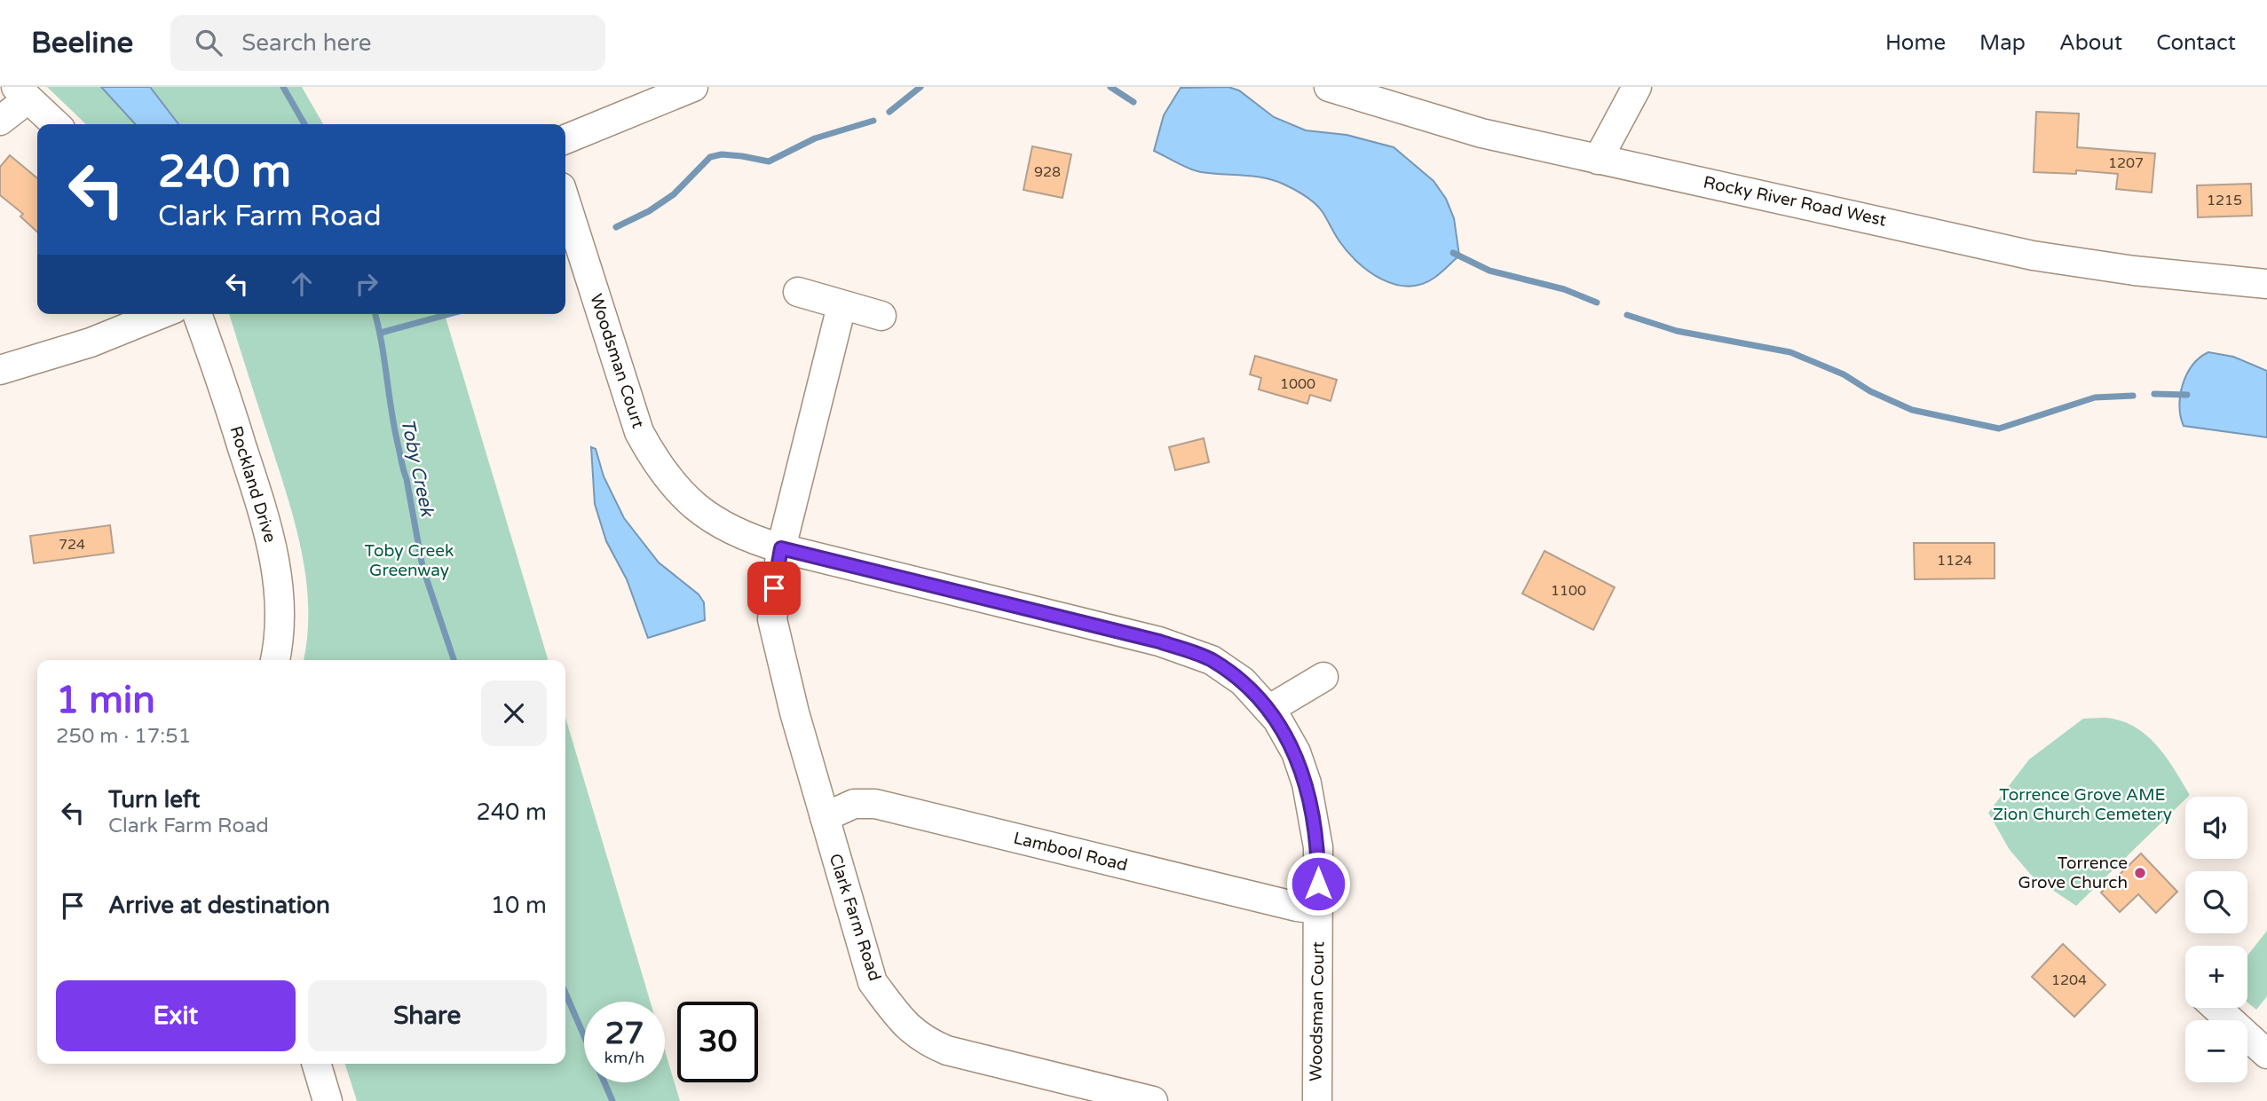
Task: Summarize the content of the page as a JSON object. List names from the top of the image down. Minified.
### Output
{"streets":{"street":["Rocky River Road West","Woodsman Court","Rockland Drive","Lambool Road","Clark Farm Road"]},"crossings":[["Woodsman Court","Lambool Road"],["Woodsman Court","Clark Farm Road"],["Lambool Road","Clark Farm Road"]],"water":["Toby Creek"],"parks":["Toby Creek Greenway","Torrence Grove AME Zion Church Cemetery"],"places":["Torrence Grove Church"],"house_numbers":["1207","928","1215","1000","724","1124","1100","1204"],"page":{"header":"Beeline","search":"Search here","nav":["Home","Map","About","Contact"],"turn":["240 m","Clark Farm Road"],"heading":["1 min","250 m · 17:51"],"list":[{"name":"Turn left","note":"Clark Farm Road","value":"240 m"},{"name":"Arrive at destination","value":"10 m"}],"map_buttons":["+","−"],"buttons":["Exit","Share"],"speed":"27 km/h","limit":"30"}}
